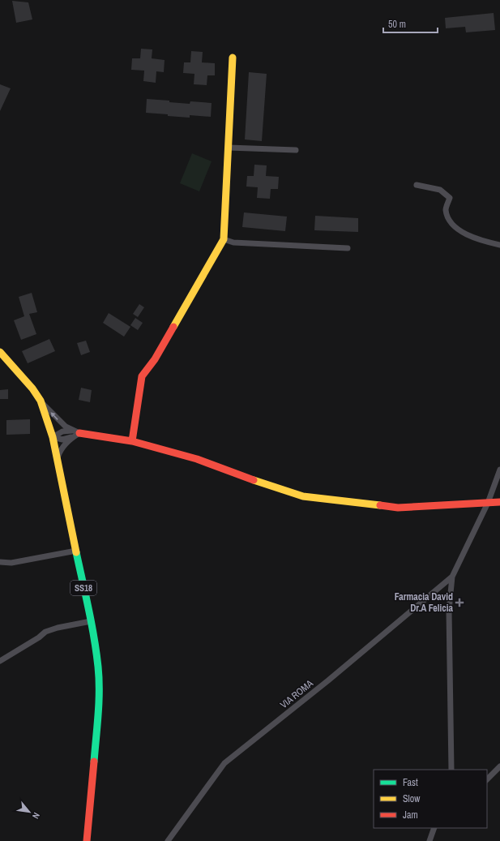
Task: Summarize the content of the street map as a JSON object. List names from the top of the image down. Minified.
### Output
{"streets":{"street":["SS18","VIA ROMA"]},"places":{"health":["Farmacia David Dr.A Felicia"]},"legend":["Fast","Slow","Jam"],"scale_bar":"50 m","north":"bottom right"}
